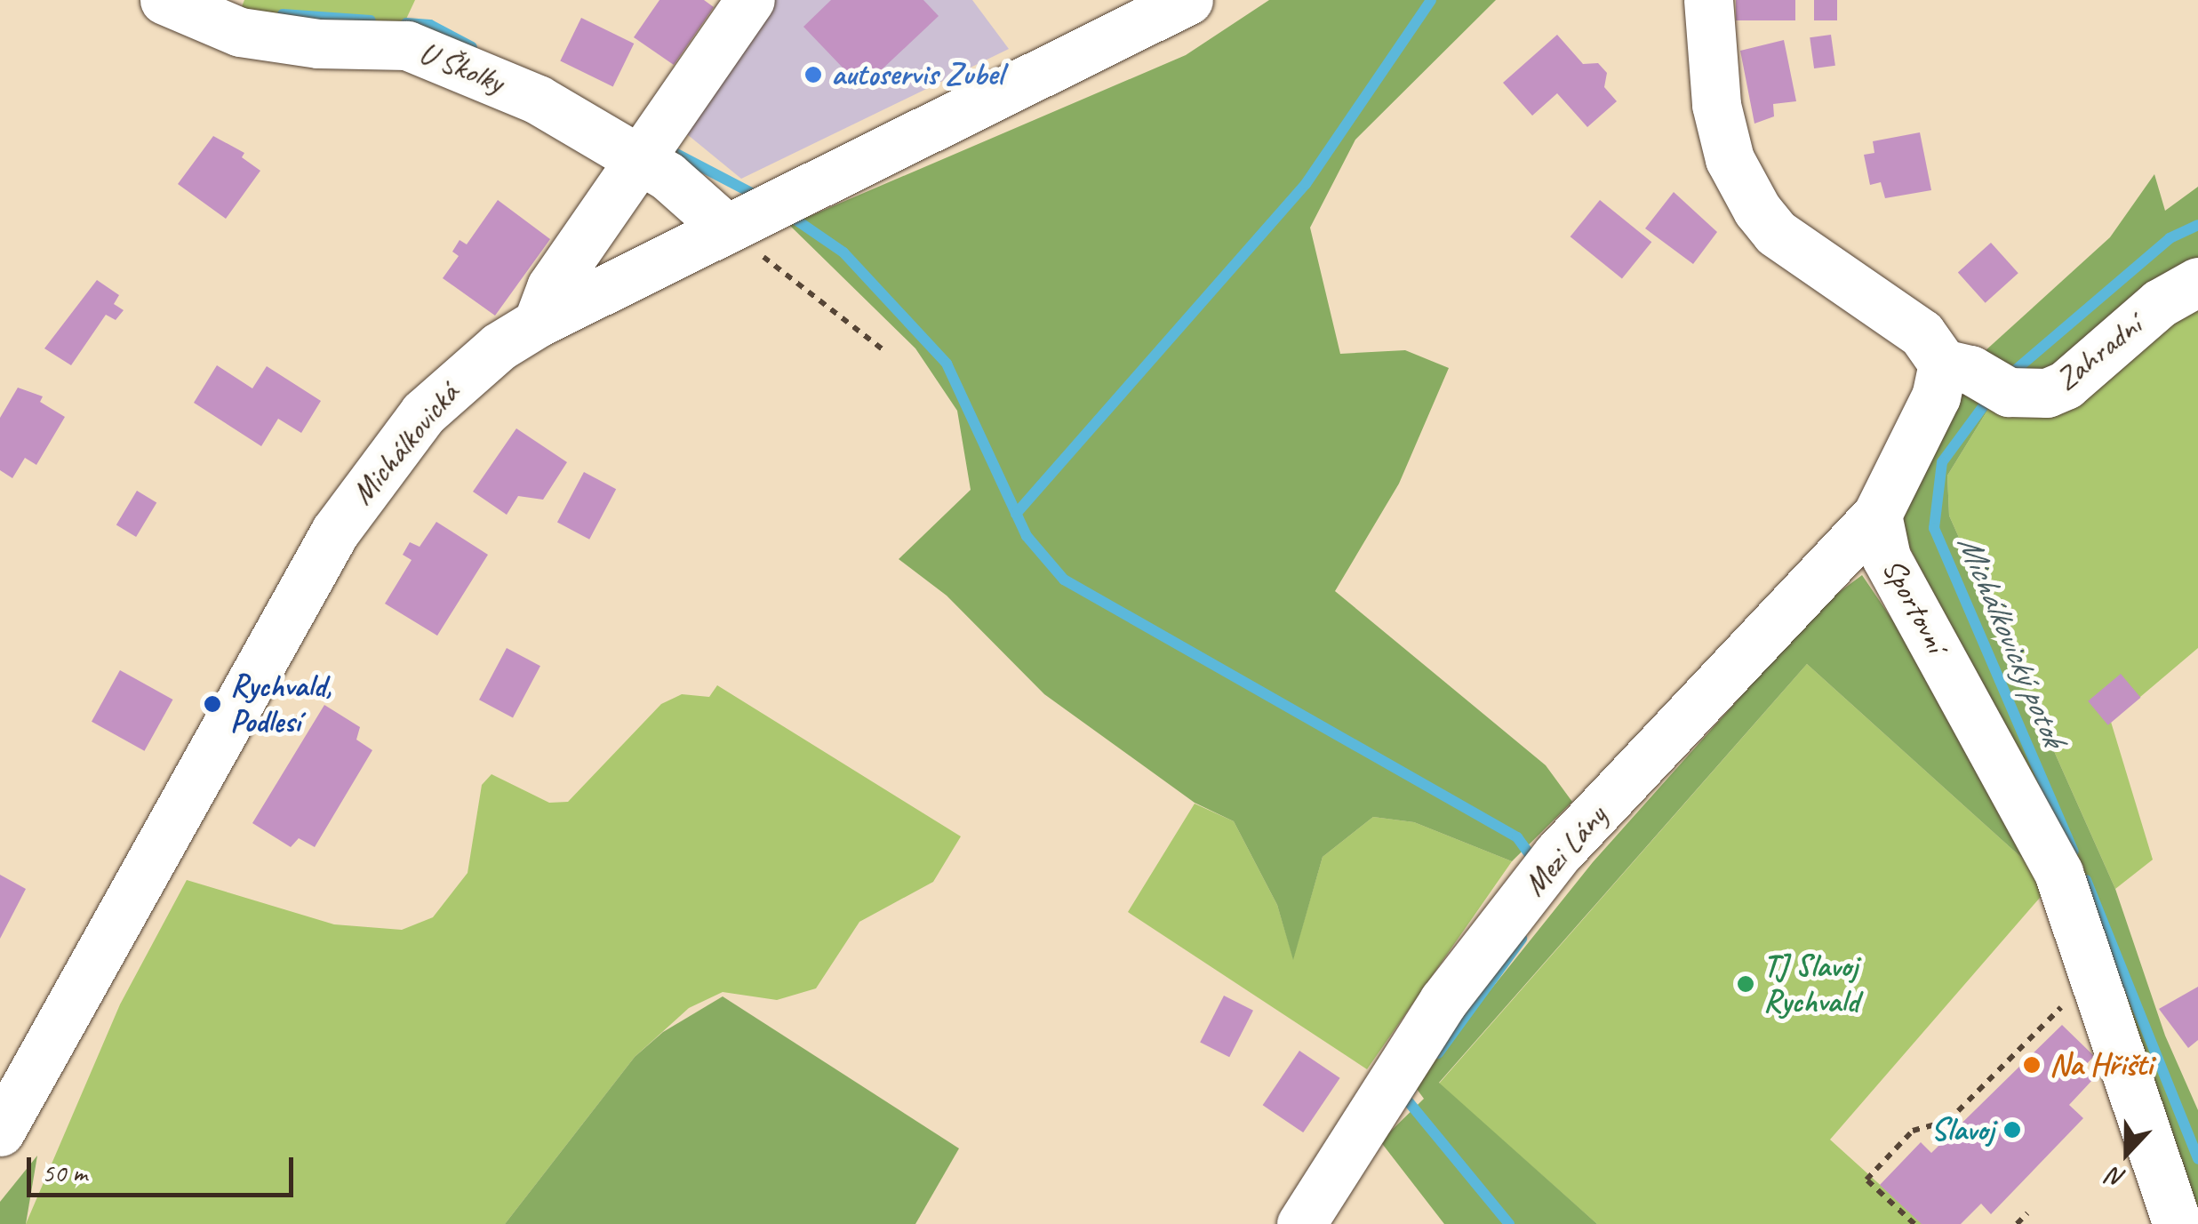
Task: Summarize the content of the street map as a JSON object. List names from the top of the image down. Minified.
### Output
{"streets":{"street":["U Školky","Zahradní","Michálkovická","Sportovní","Mezi Lány"]},"crossings":[["U Školky","Michálkovická"],["Sportovní","Mezi Lány"]],"water":["Michálkovický potok"],"places":["autoservis Zubel","Rychvald, Podlesí","TJ Slavoj Rychvald","Na Hřišti","Slavoj"],"scale_bar":"50 m","north":"bottom"}
